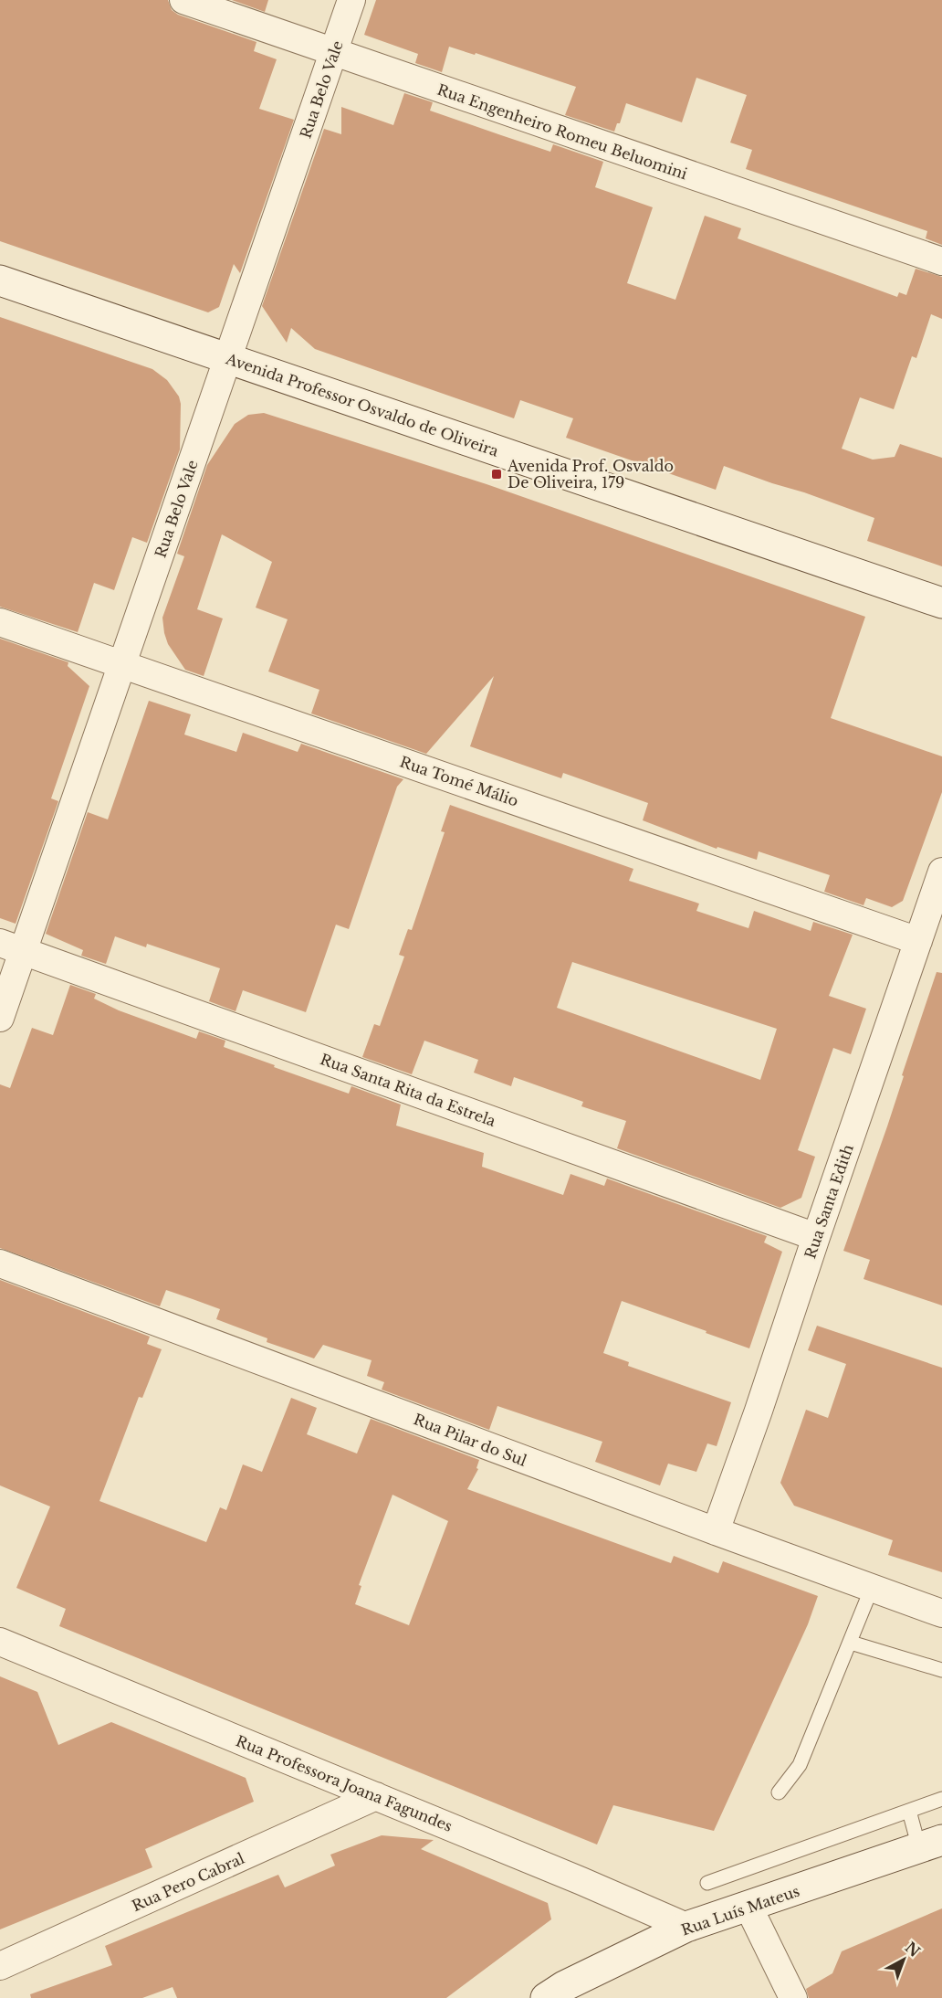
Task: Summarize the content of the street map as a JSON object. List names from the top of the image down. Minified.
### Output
{"streets":{"street":["Rua Belo Vale","Rua Engenheiro Romeu Beluomini","Avenida Professor Osvaldo de Oliveira","Rua Tomé Málio","Rua Santa Rita da Estrela","Rua Santa Edith","Rua Pilar do Sul","Rua Professora Joana Fagundes","Rua Pero Cabral","Rua Luís Mateus"]},"crossings":[["Rua Belo Vale","Rua Engenheiro Romeu Beluomini"],["Rua Belo Vale","Avenida Professor Osvaldo de Oliveira"],["Rua Belo Vale","Rua Tomé Málio"],["Rua Belo Vale","Rua Santa Rita da Estrela"],["Rua Tomé Málio","Rua Santa Edith"],["Rua Santa Rita da Estrela","Rua Santa Edith"],["Rua Santa Edith","Rua Pilar do Sul"],["Rua Professora Joana Fagundes","Rua Pero Cabral"],["Rua Professora Joana Fagundes","Rua Luís Mateus"]],"places":{"transit":["Avenida Prof. Osvaldo De Oliveira, 179"]},"north":"top right"}
